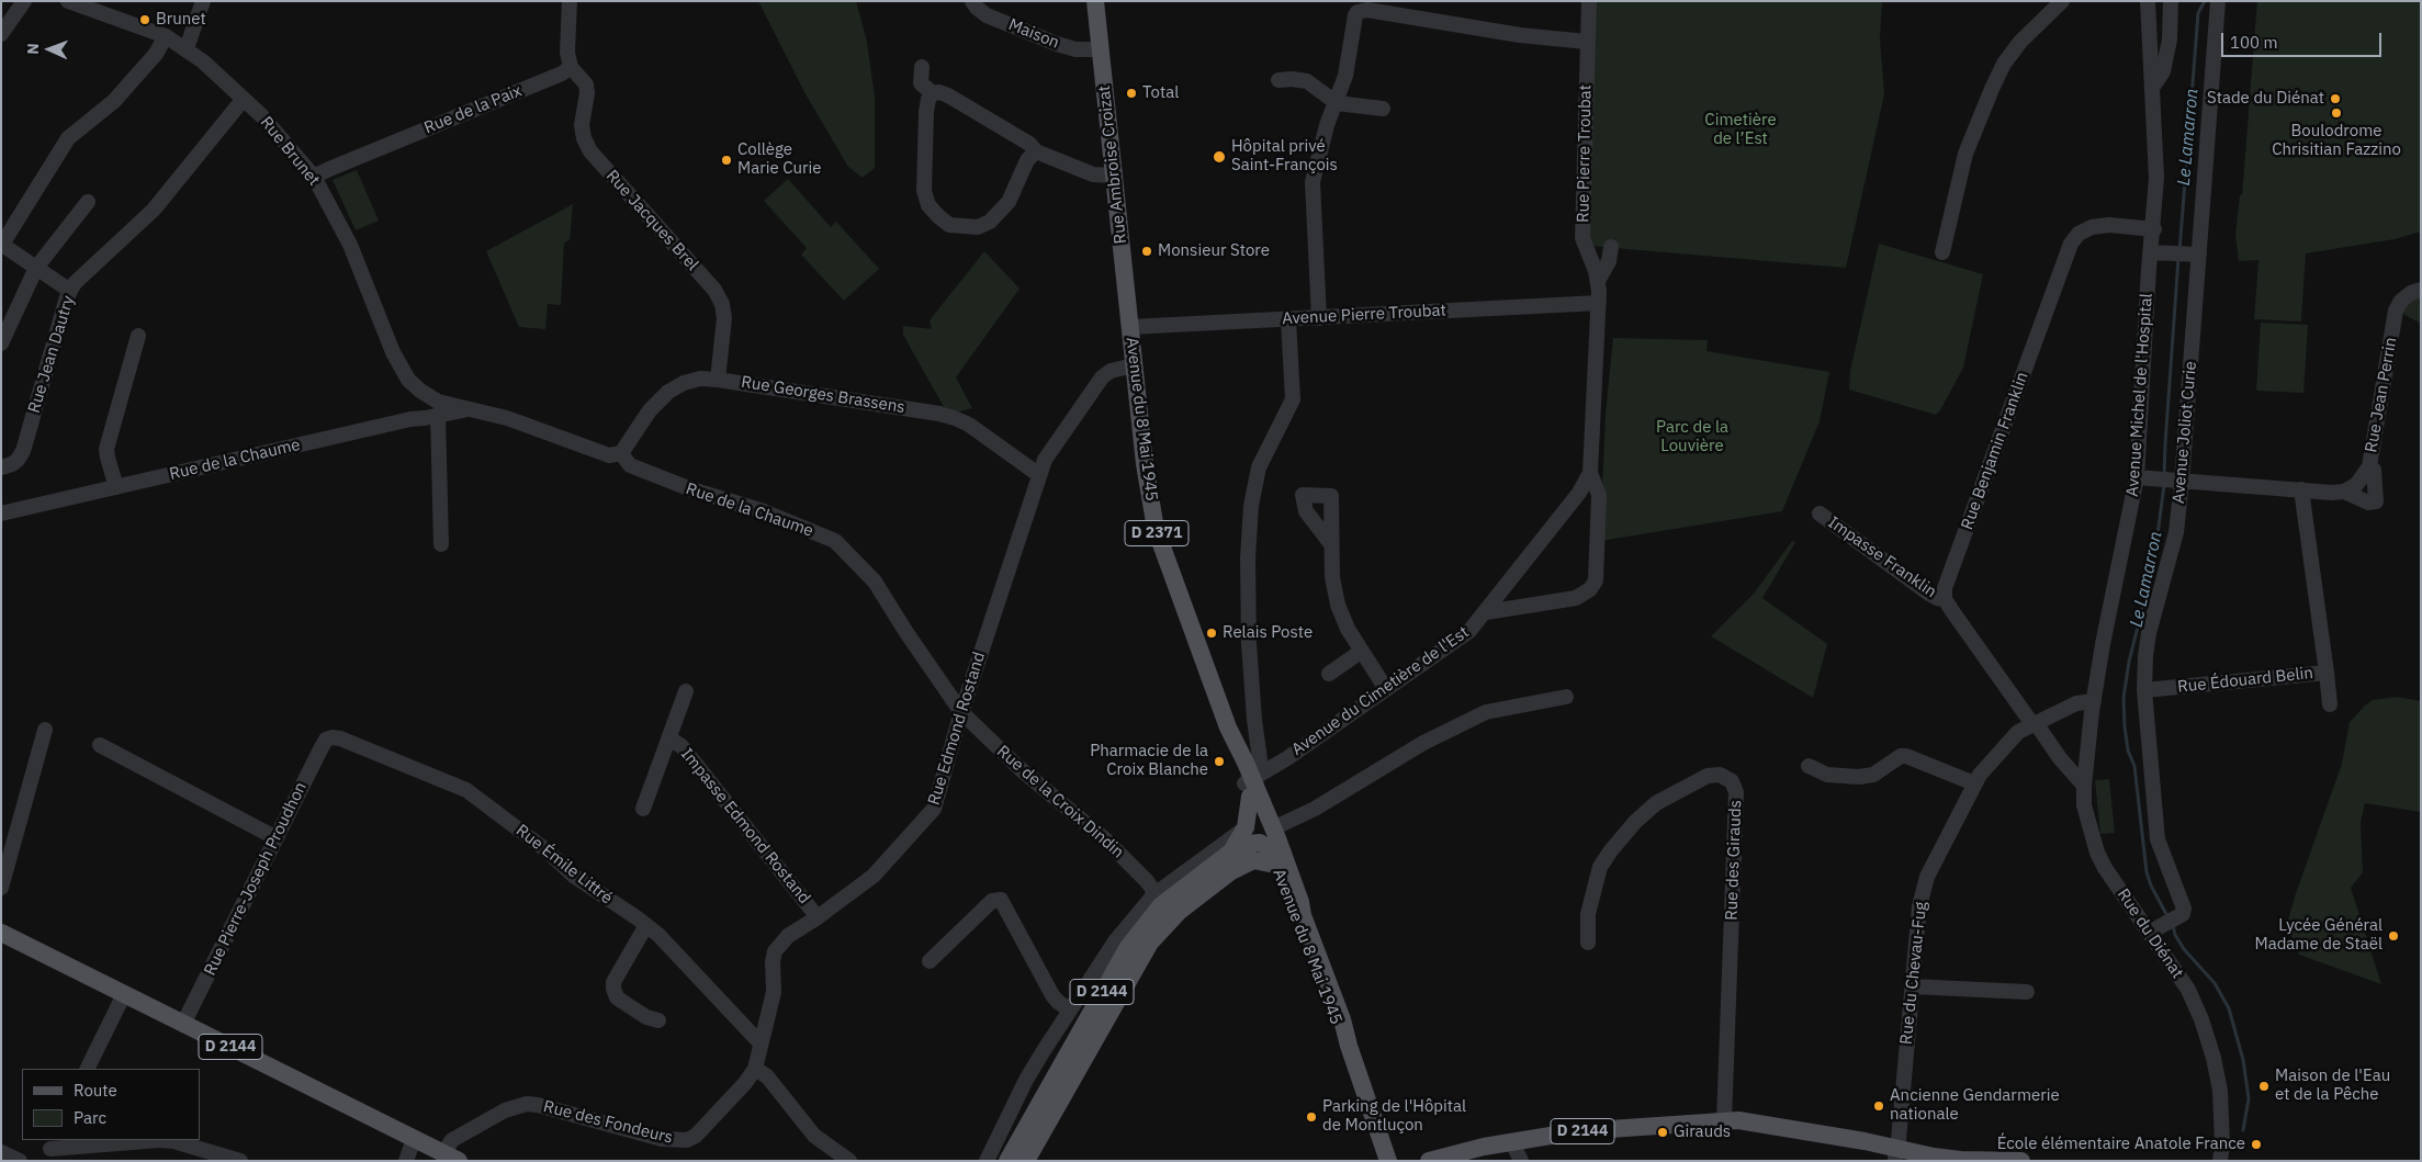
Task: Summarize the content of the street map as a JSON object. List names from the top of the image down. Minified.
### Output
{"streets":{"main road":["Rue Ambroise Croizat","Avenue du 8 Mai 1945","D 2371","D 2144"],"street":["Maison","Rue de la Paix","Rue Brunet","Rue Pierre Troubat","Rue Jacques Brel","Avenue Pierre Troubat","Rue Jean Dautry","Rue Georges Brassens","Avenue Michel de l'Hospital","Rue Jean Perrin","Avenue Joliot Curie","Rue Benjamin Franklin","Rue de la Chaume","Impasse Franklin","Rue Édouard Belin","Avenue du Cimetière de l'Est","Rue Edmond Rostand","Rue de la Croix Dindin","Impasse Edmond Rostand","Rue des Girauds","Rue Émile Littré","Rue Pierre-Joseph Proudhon","Rue du Diénat","Rue du Chevau-Fug","Rue des Fondeurs"]},"crossings":[["Maison","Rue Ambroise Croizat"],["Rue de la Paix","Rue Brunet"],["Rue de la Paix","Rue Jacques Brel"],["Rue Brunet","Rue Jean Dautry"],["Rue Brunet","Rue de la Chaume"],["Rue Pierre Troubat","Avenue Pierre Troubat"],["Rue Pierre Troubat","Avenue du Cimetière de l'Est"],["Rue Ambroise Croizat","Avenue Pierre Troubat"],["Rue Ambroise Croizat","Avenue du 8 Mai 1945"],["Rue Jacques Brel","Rue Georges Brassens"],["Avenue Pierre Troubat","Avenue du 8 Mai 1945"],["Avenue Pierre Troubat","Avenue du Cimetière de l'Est"],["Rue Georges Brassens","Rue de la Chaume"],["Rue Georges Brassens","Rue Edmond Rostand"],["Avenue Michel de l'Hospital","Rue Benjamin Franklin"],["Avenue Michel de l'Hospital","Rue du Diénat"],["Avenue Michel de l'Hospital","Rue du Chevau-Fug"],["Avenue du 8 Mai 1945","Avenue du Cimetière de l'Est"],["Avenue du 8 Mai 1945","Rue Edmond Rostand"],["Avenue du 8 Mai 1945","D 2144"],["Avenue Joliot Curie","Rue Édouard Belin"],["Avenue Joliot Curie","Rue du Diénat"],["Rue Benjamin Franklin","Impasse Franklin"],["Rue de la Chaume","Rue Edmond Rostand"],["Rue de la Chaume","Rue de la Croix Dindin"],["Rue Edmond Rostand","Rue de la Croix Dindin"],["Rue Edmond Rostand","Impasse Edmond Rostand"],["Rue Edmond Rostand","Rue Émile Littré"],["Rue Edmond Rostand","Rue des Fondeurs"],["Rue des Girauds","D 2144"],["Rue Émile Littré","Rue Pierre-Joseph Proudhon"],["Rue Pierre-Joseph Proudhon","D 2144"],["Rue du Chevau-Fug","D 2144"],["D 2144","Rue des Fondeurs"]],"water":["Le Lamarron"],"parks":["Cimetière de l’Est","Parc de la Louvière"],"places":["Brunet","Total","Stade du Diénat","Boulodrome Chrisitian Fazzino","Hôpital privé Saint-François","Collège Marie Curie","Monsieur Store","Relais Poste","Pharmacie de la Croix Blanche","Lycée Général Madame de Staël","Maison de l'Eau et de la Pêche","Ancienne Gendarmerie nationale","Parking de l'Hôpital de Montluçon","Girauds","École élémentaire Anatole France"],"legend":["Route","Parc"],"scale_bar":"100 m","north":"left"}
